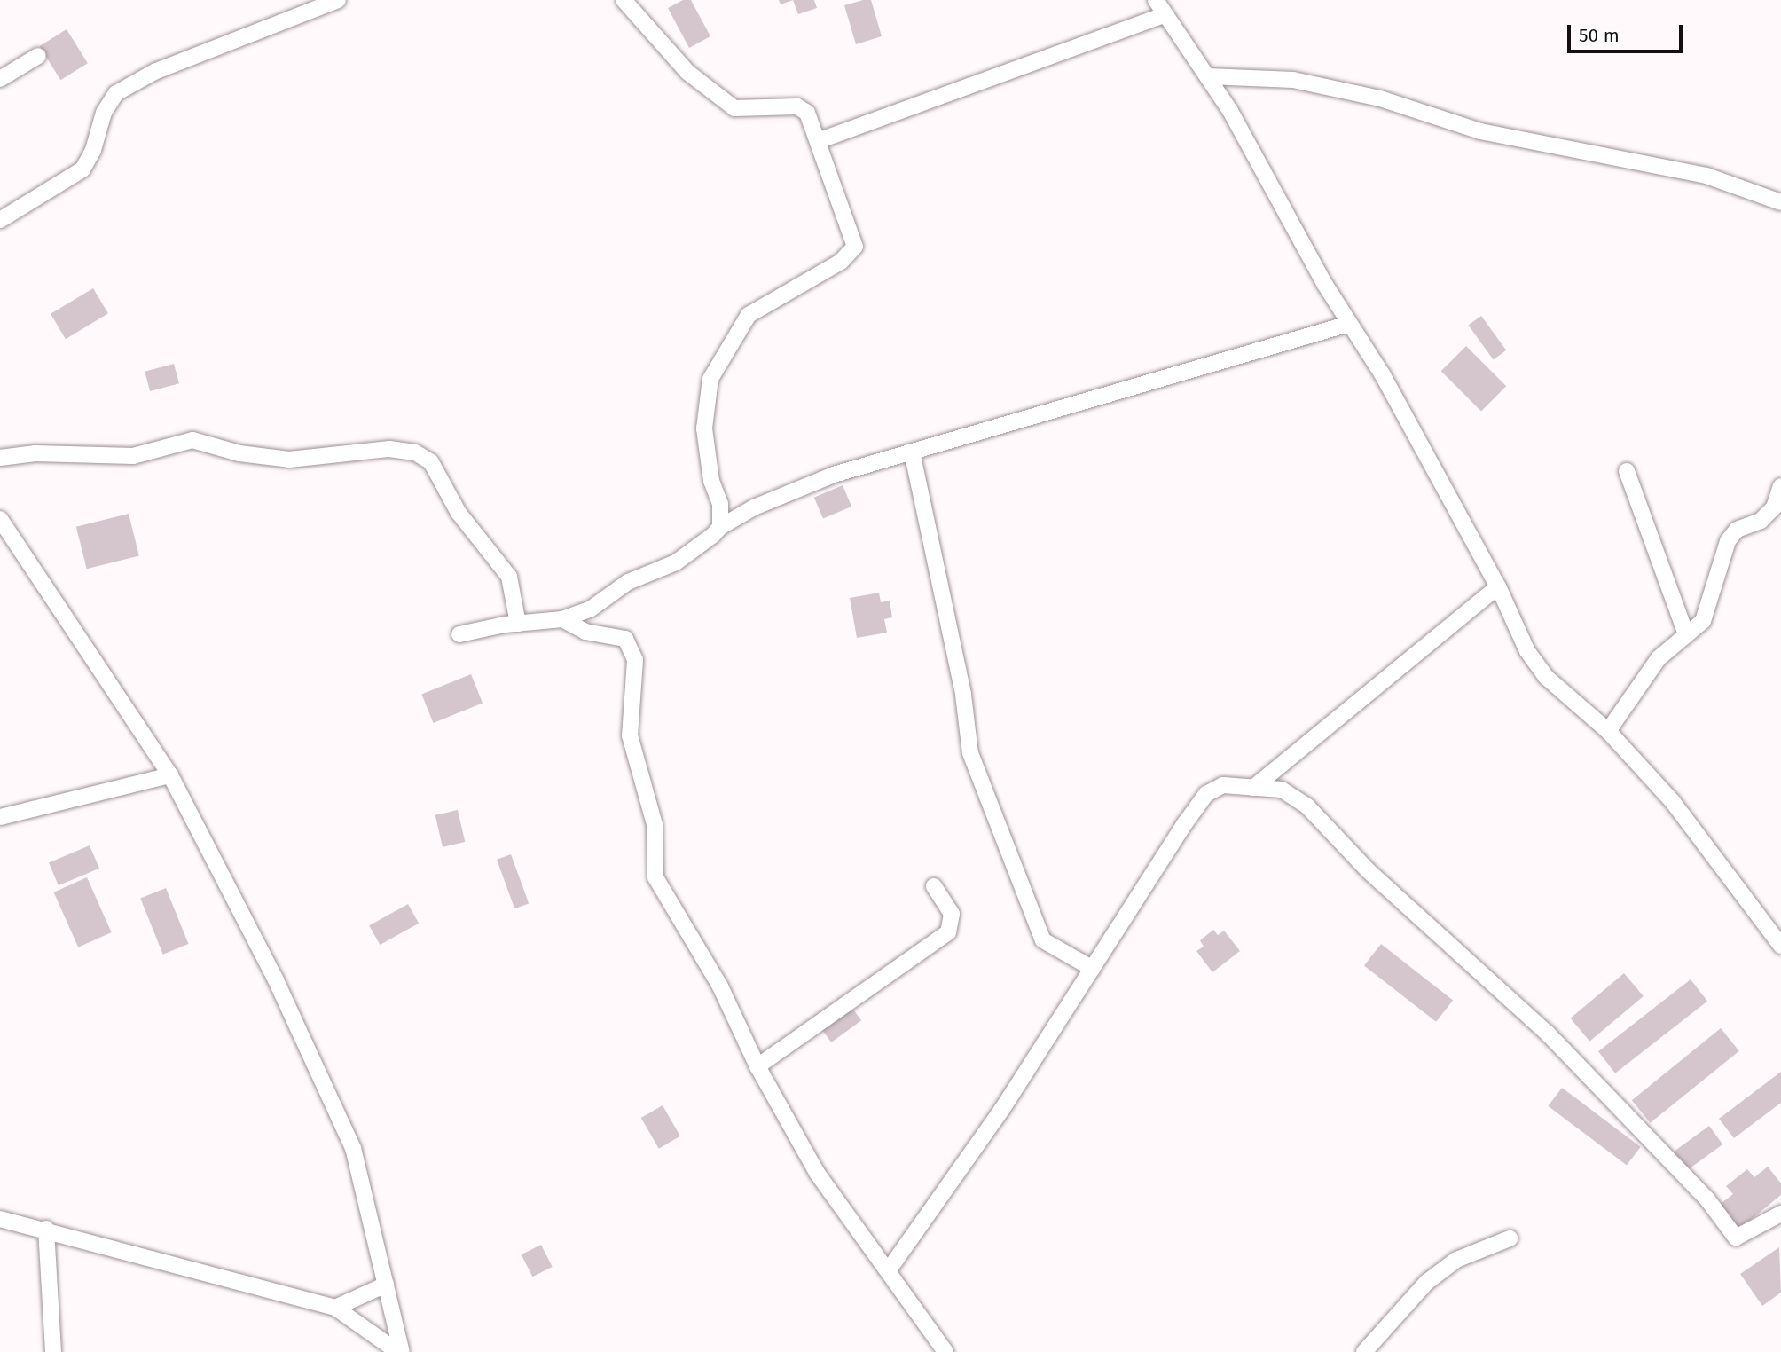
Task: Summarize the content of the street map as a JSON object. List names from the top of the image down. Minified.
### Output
{"scale_bar":"50 m"}
